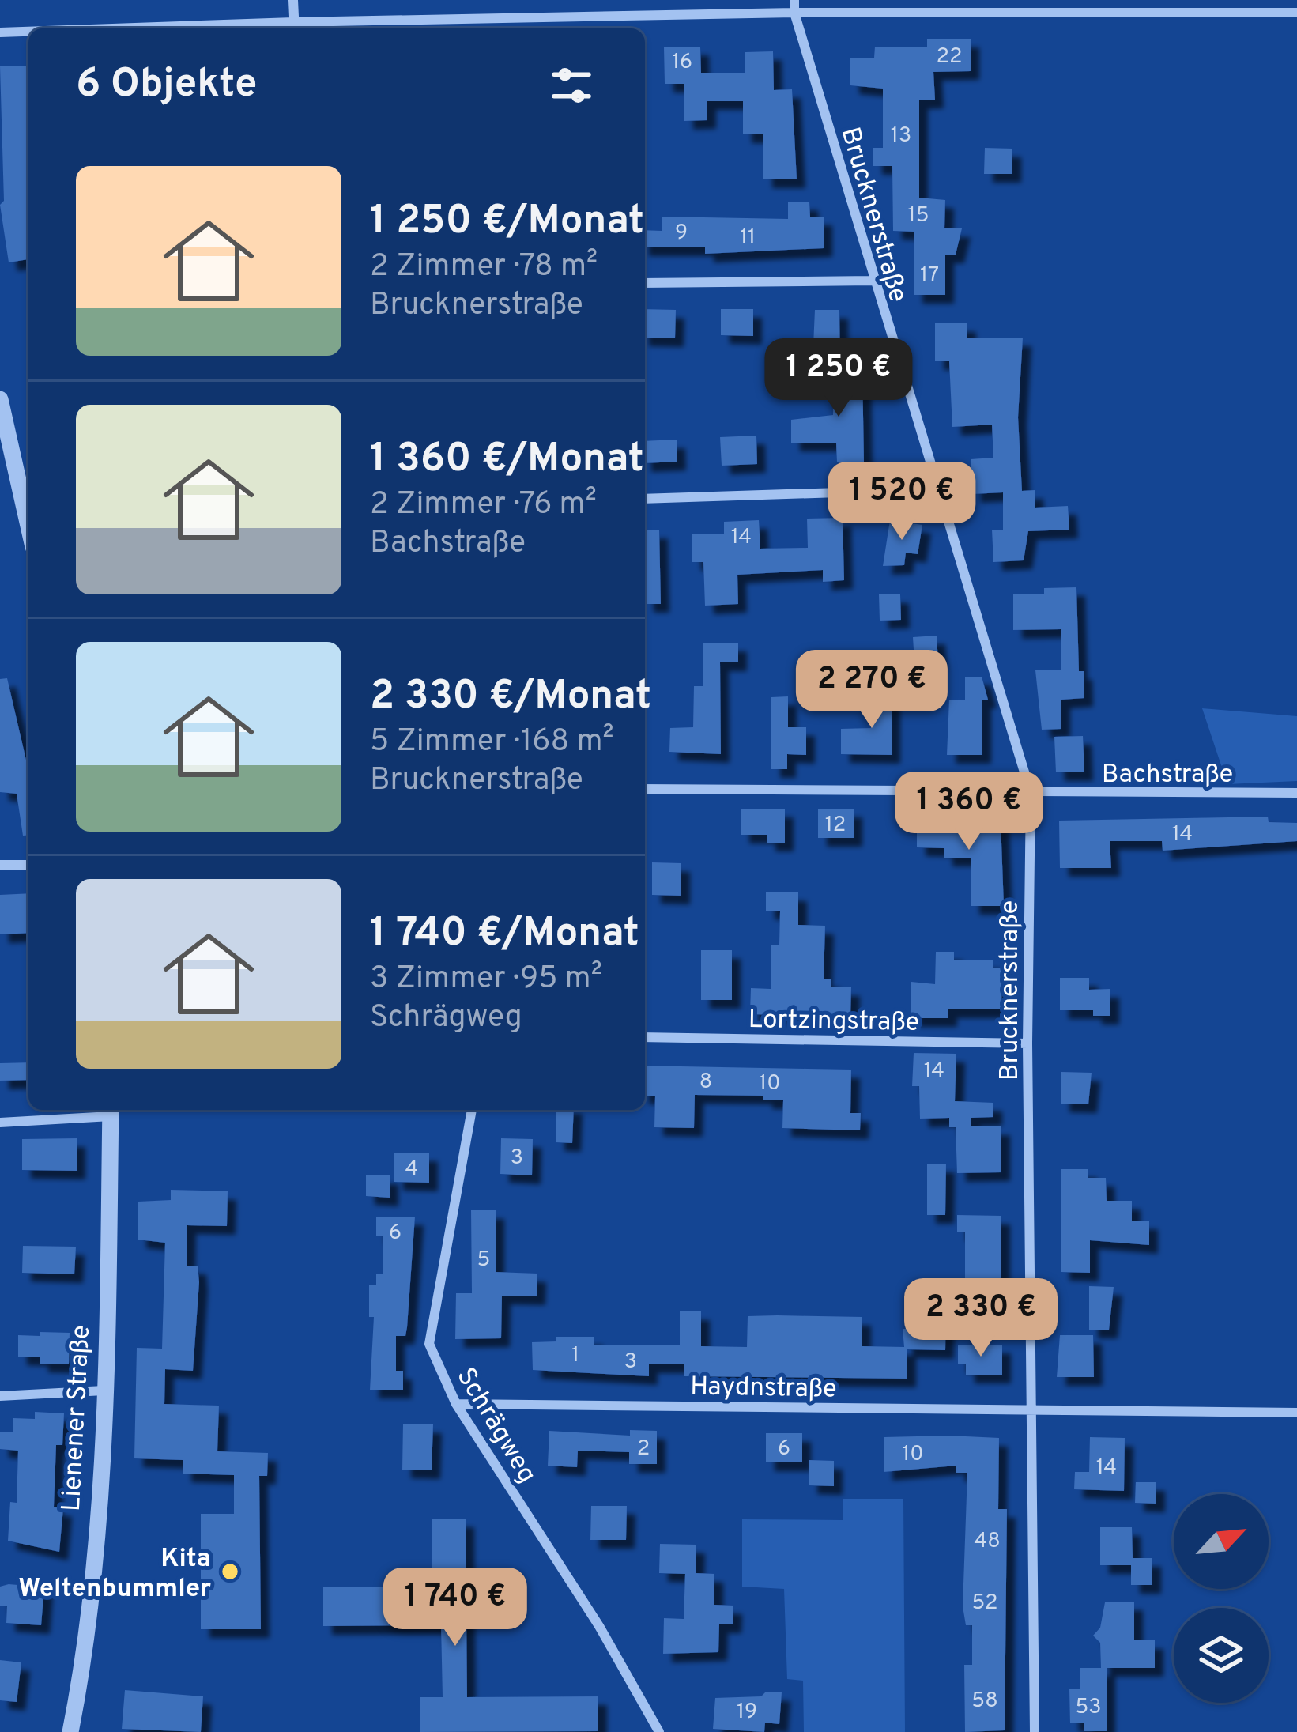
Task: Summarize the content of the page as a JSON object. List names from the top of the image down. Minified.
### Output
{"streets":{"street":["Brucknerstraße","Bachstraße","Lortzingstraße","Haydnstraße","Lienener Straße","Schrägweg"]},"crossings":[["Brucknerstraße","Bachstraße"],["Brucknerstraße","Lortzingstraße"],["Brucknerstraße","Haydnstraße"],["Haydnstraße","Schrägweg"]],"places":["Kita Weltenbummler"],"house_numbers":["22","16","13","15","9","11","17","14","12","14","14","8","10","3","4","6","5","1","3","2","6","10","14","48","52","58","53","19"],"north":"top right","page":{"heading":"6 Objekte","list":[{"name":"1 250 €/Monat","note":"2 Zimmer · 78 m² · Brucknerstraße"},{"name":"1 360 €/Monat","note":"2 Zimmer · 76 m² · Bachstraße"},{"name":"2 330 €/Monat","note":"5 Zimmer · 168 m² · Brucknerstraße"},{"name":"1 740 €/Monat","note":"3 Zimmer · 95 m² · Schrägweg"}],"price":["1 250 €","1 520 €","2 270 €","1 360 €","2 330 €","1 740 €"]}}
